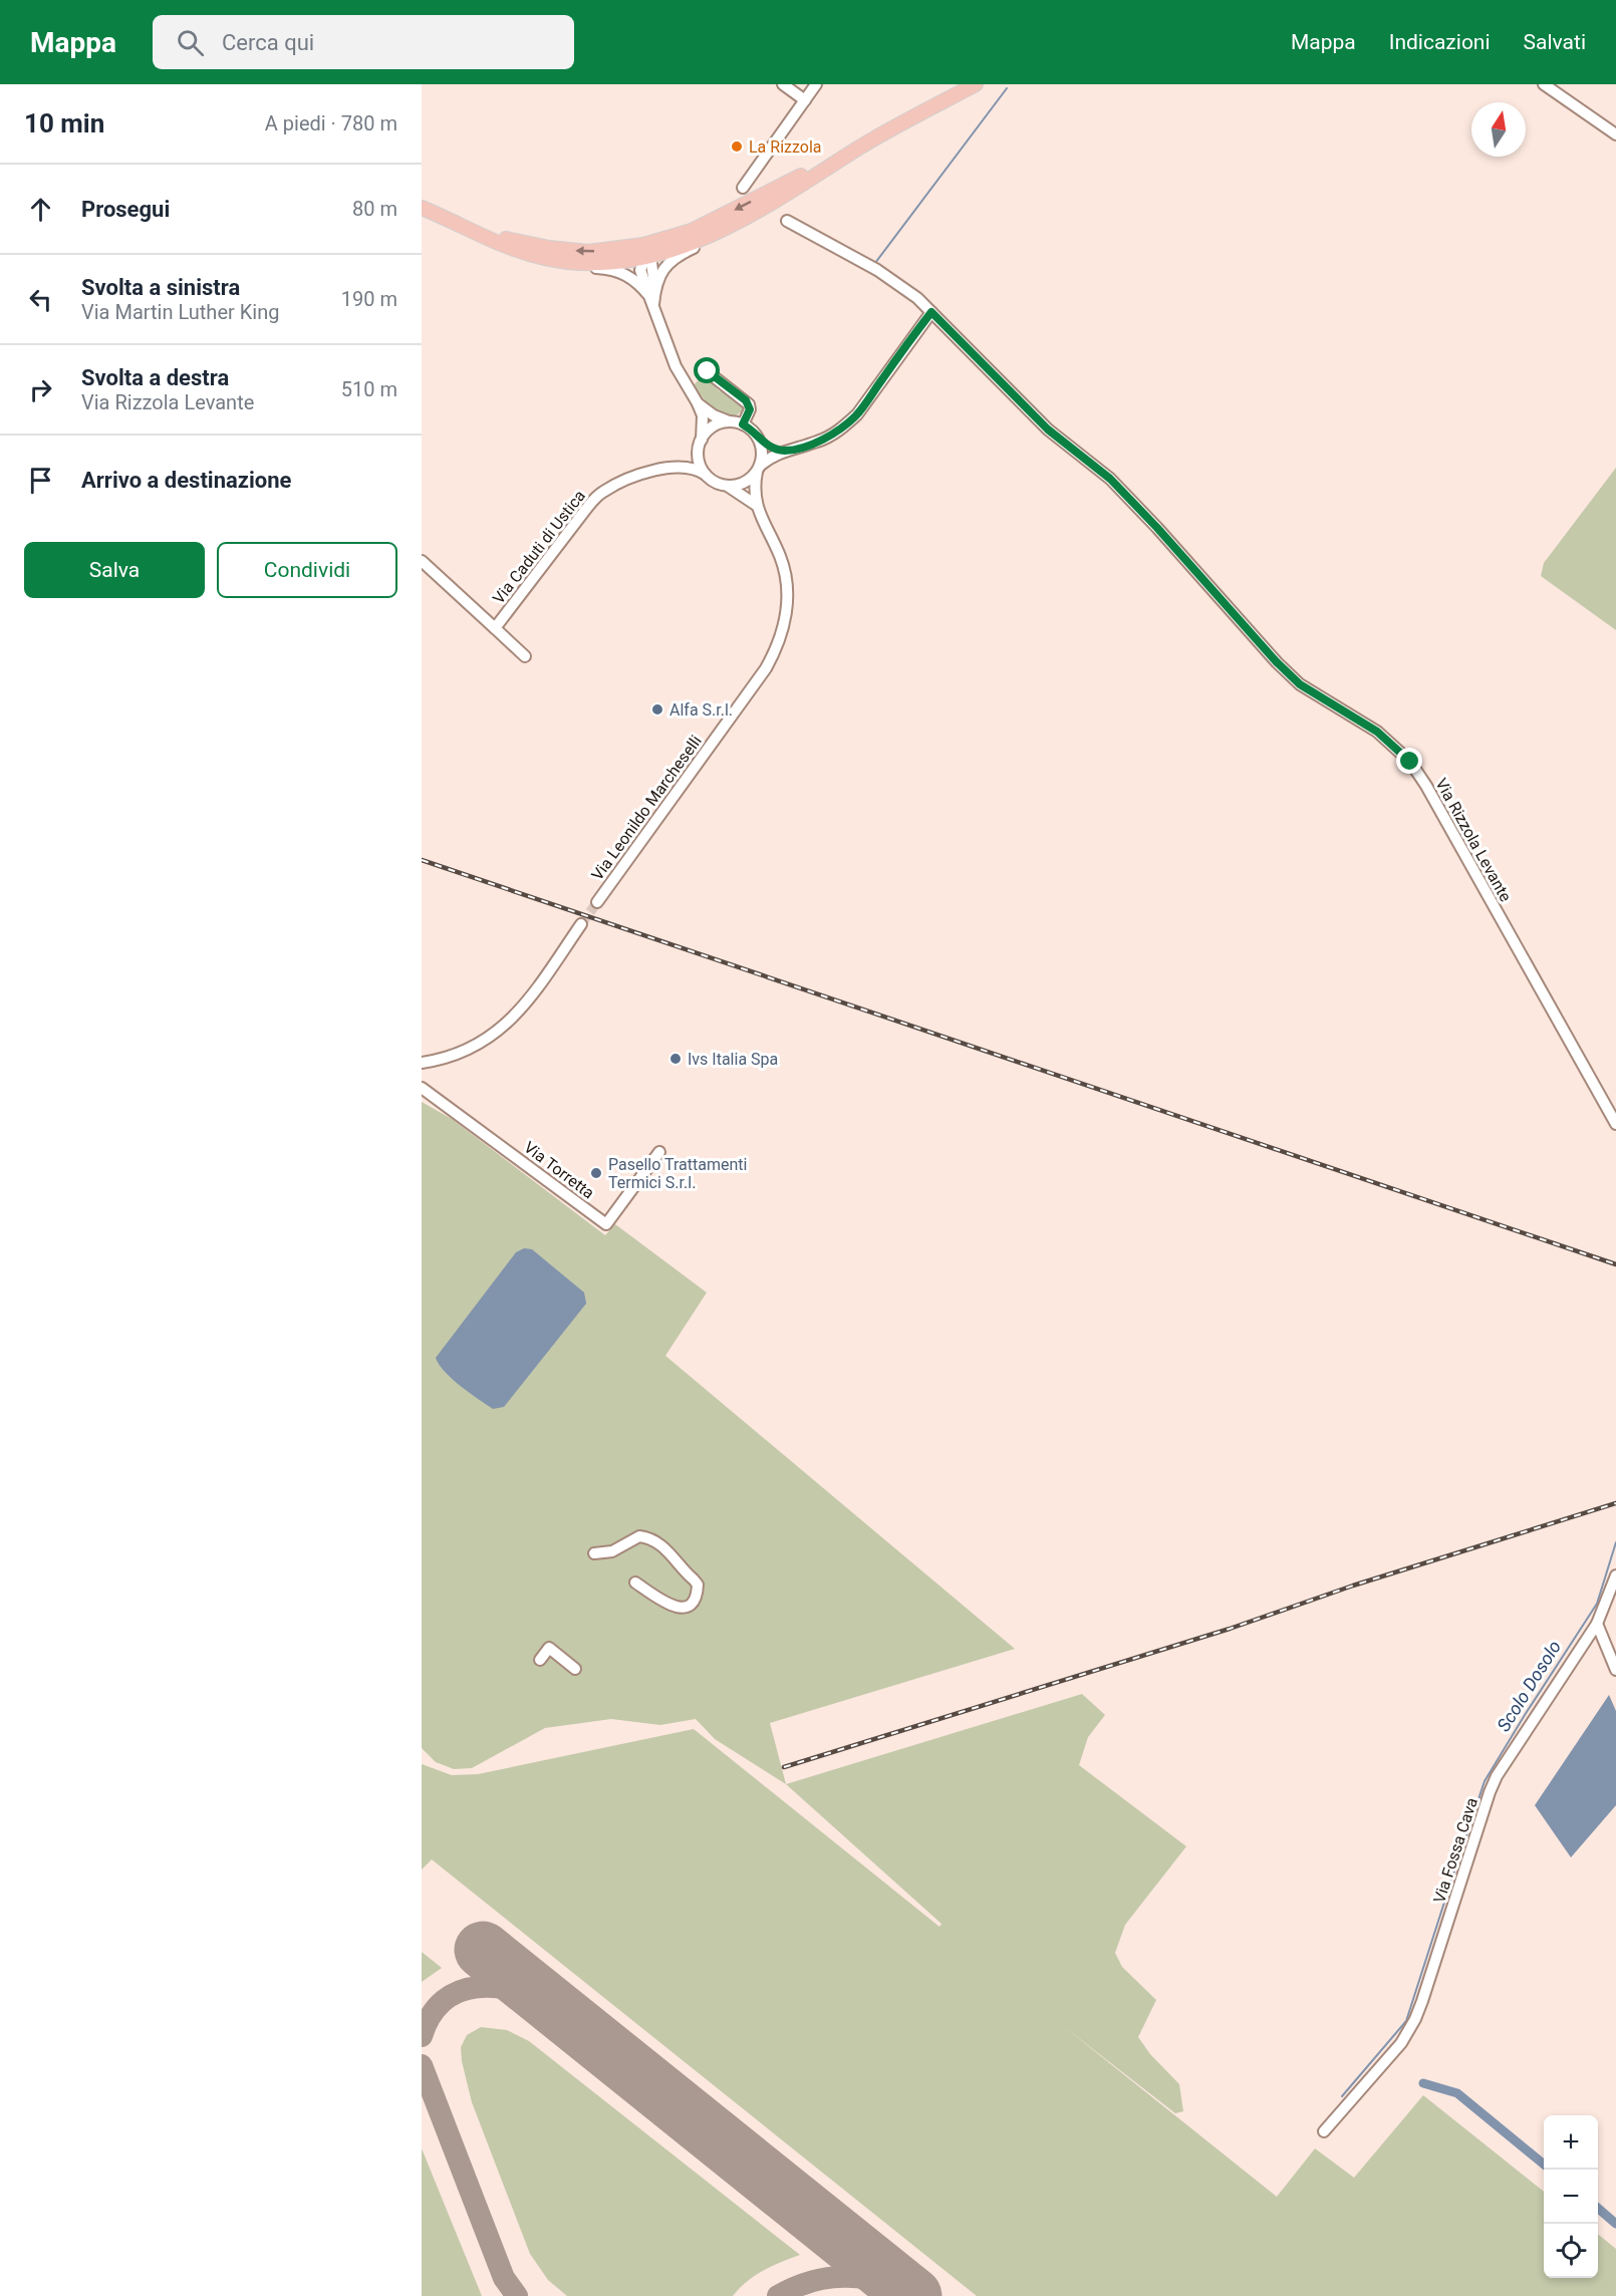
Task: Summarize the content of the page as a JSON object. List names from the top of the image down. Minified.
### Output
{"streets":{"street":["Via Caduti di Ustica","Via Leonildo Marcheselli","Via Rizzola Levante","Via Torretta","Via Fossa Cava"]},"crossings":[["Via Caduti di Ustica","Via Leonildo Marcheselli"]],"water":["Scolo Dosolo"],"places":["La Rizzola","Alfa S.r.l.","Ivs Italia Spa","Pasello Trattamenti Termici S.r.l."],"north":"top","page":{"header":"Mappa","search":"Cerca qui","nav":["Mappa","Indicazioni","Salvati"],"heading":["10 min","A piedi · 780 m"],"list":[["Prosegui","80 m"],["Svolta a sinistra","Via Martin Luther King","190 m"],["Svolta a destra","Via Rizzola Levante","510 m"],"Arrivo a destinazione"],"buttons":["Salva","Condividi"],"map_buttons":["+","−"]}}
